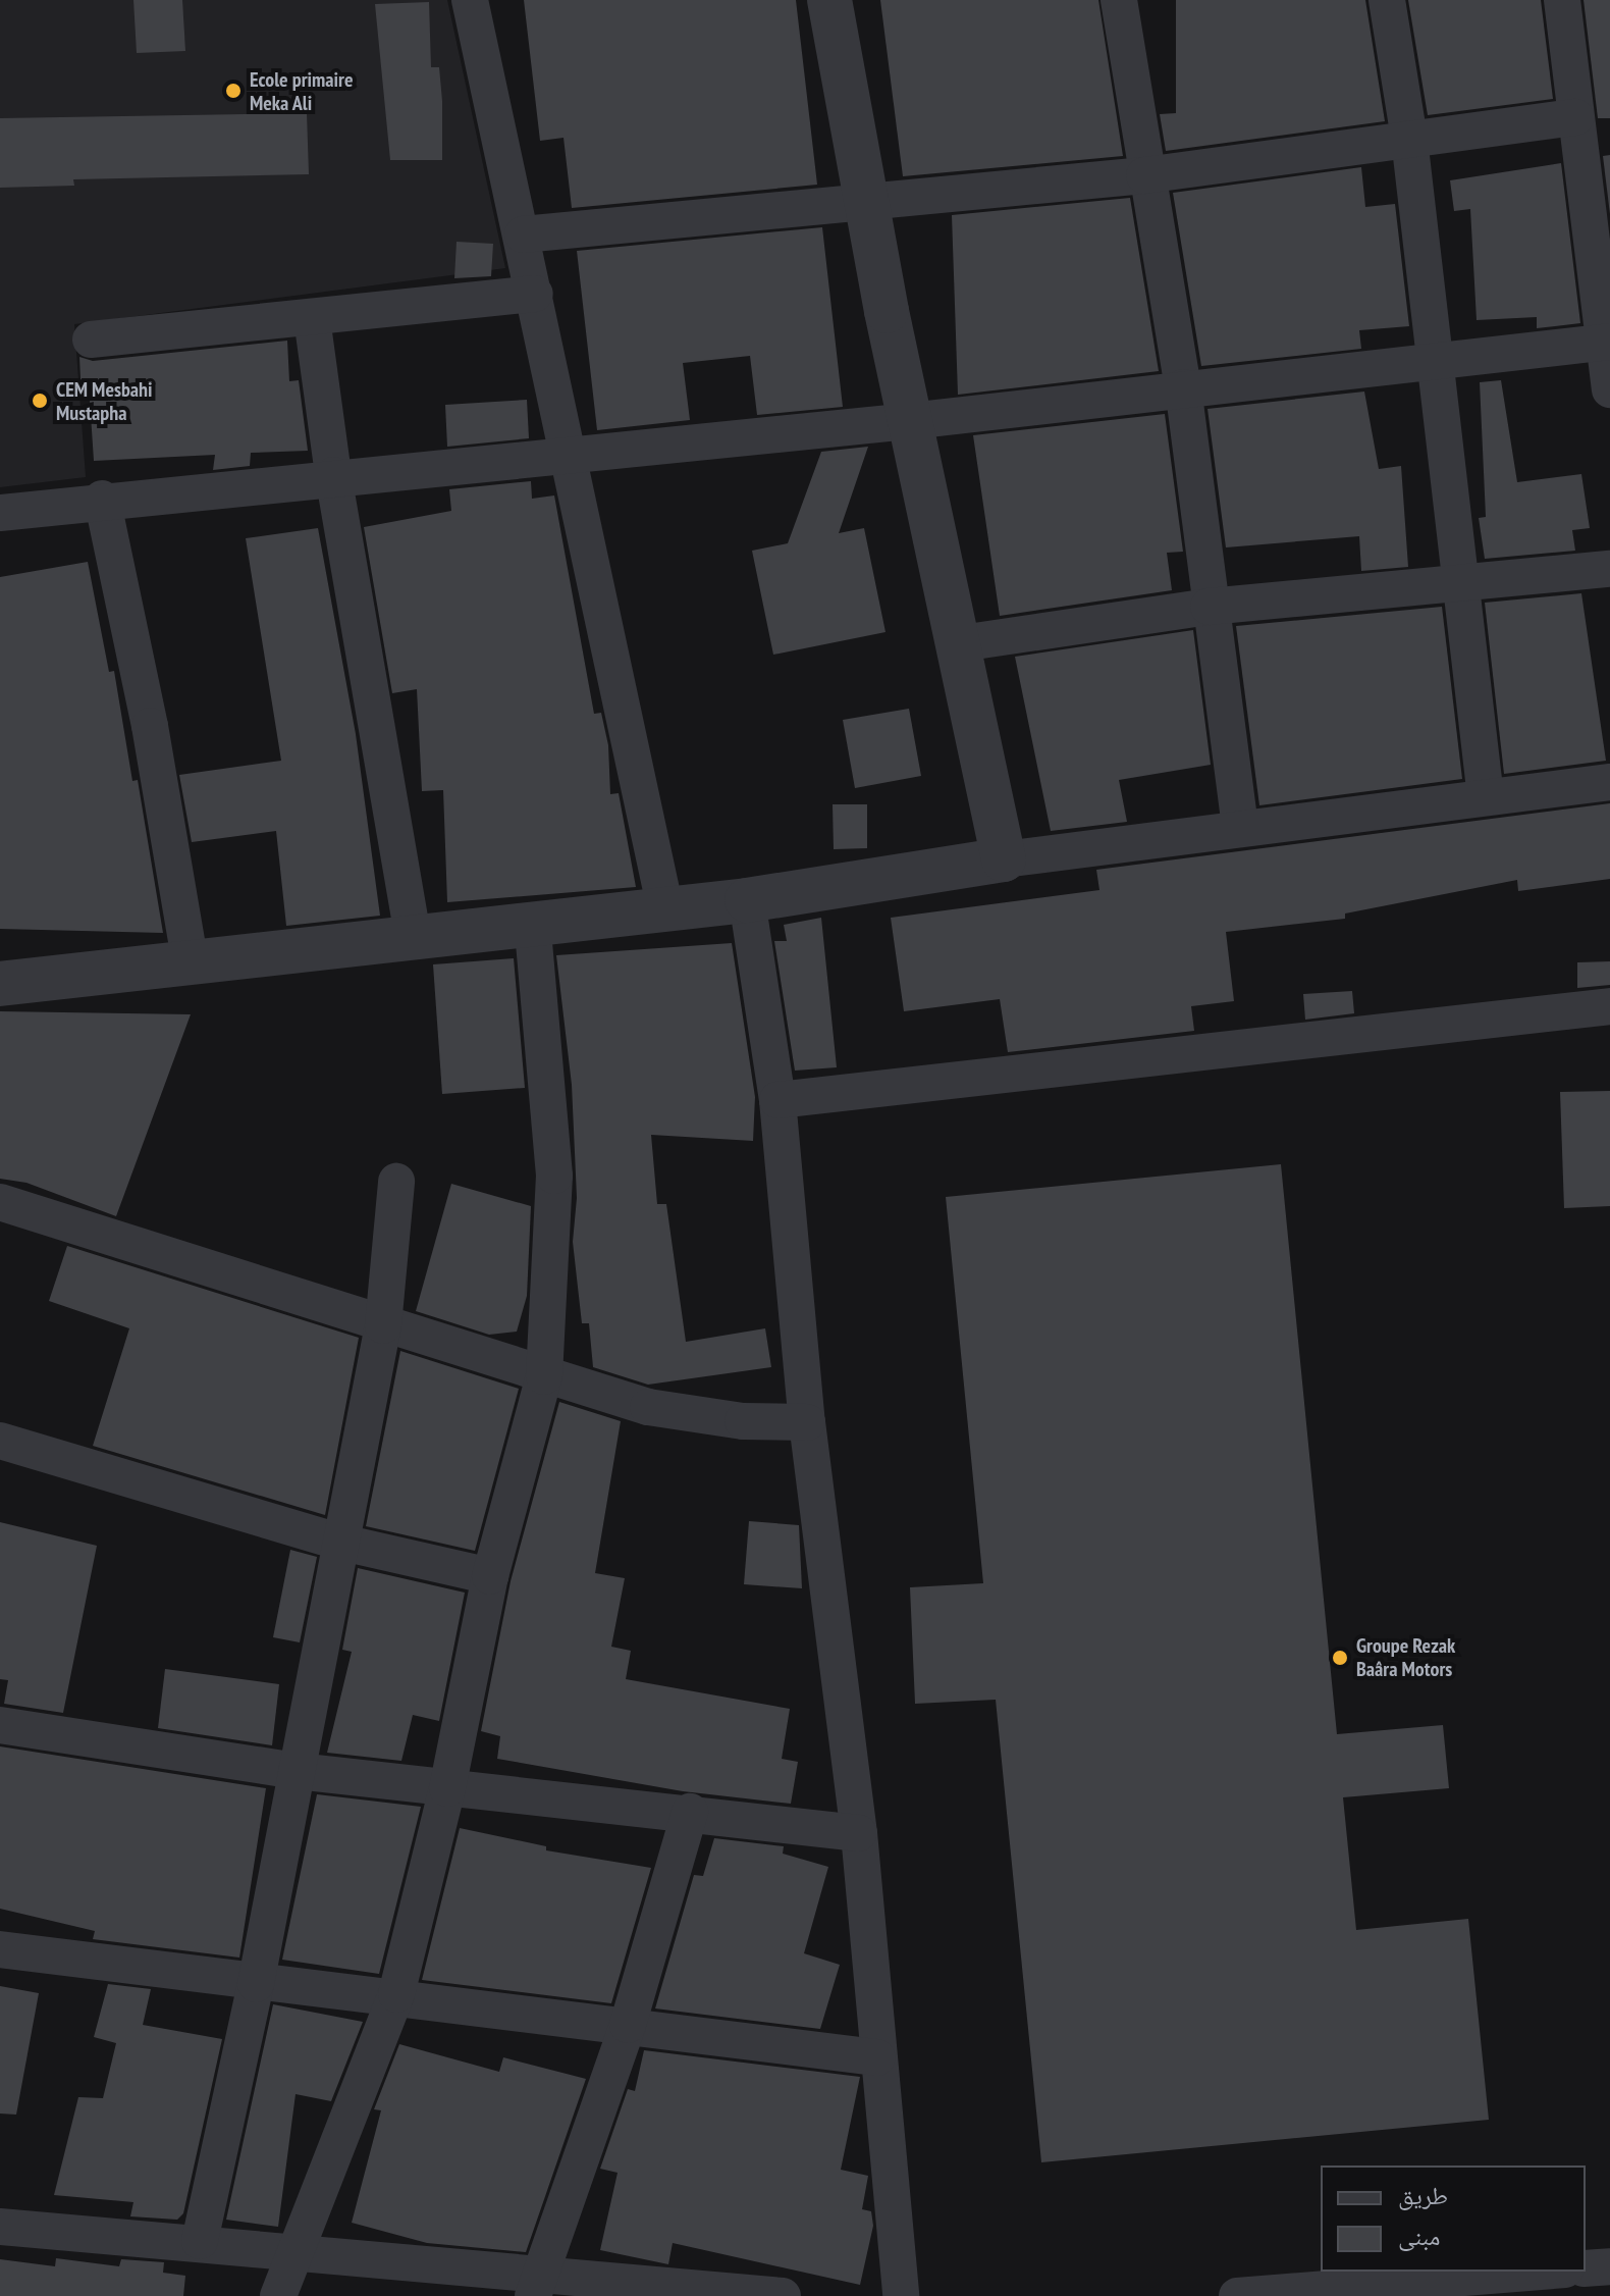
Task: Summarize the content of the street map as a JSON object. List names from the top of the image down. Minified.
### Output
{"places":["Ecole primaire Meka Ali","CEM Mesbahi Mustapha","Groupe Rezak Baâra Motors"],"legend":["طريق","مبنى"]}
